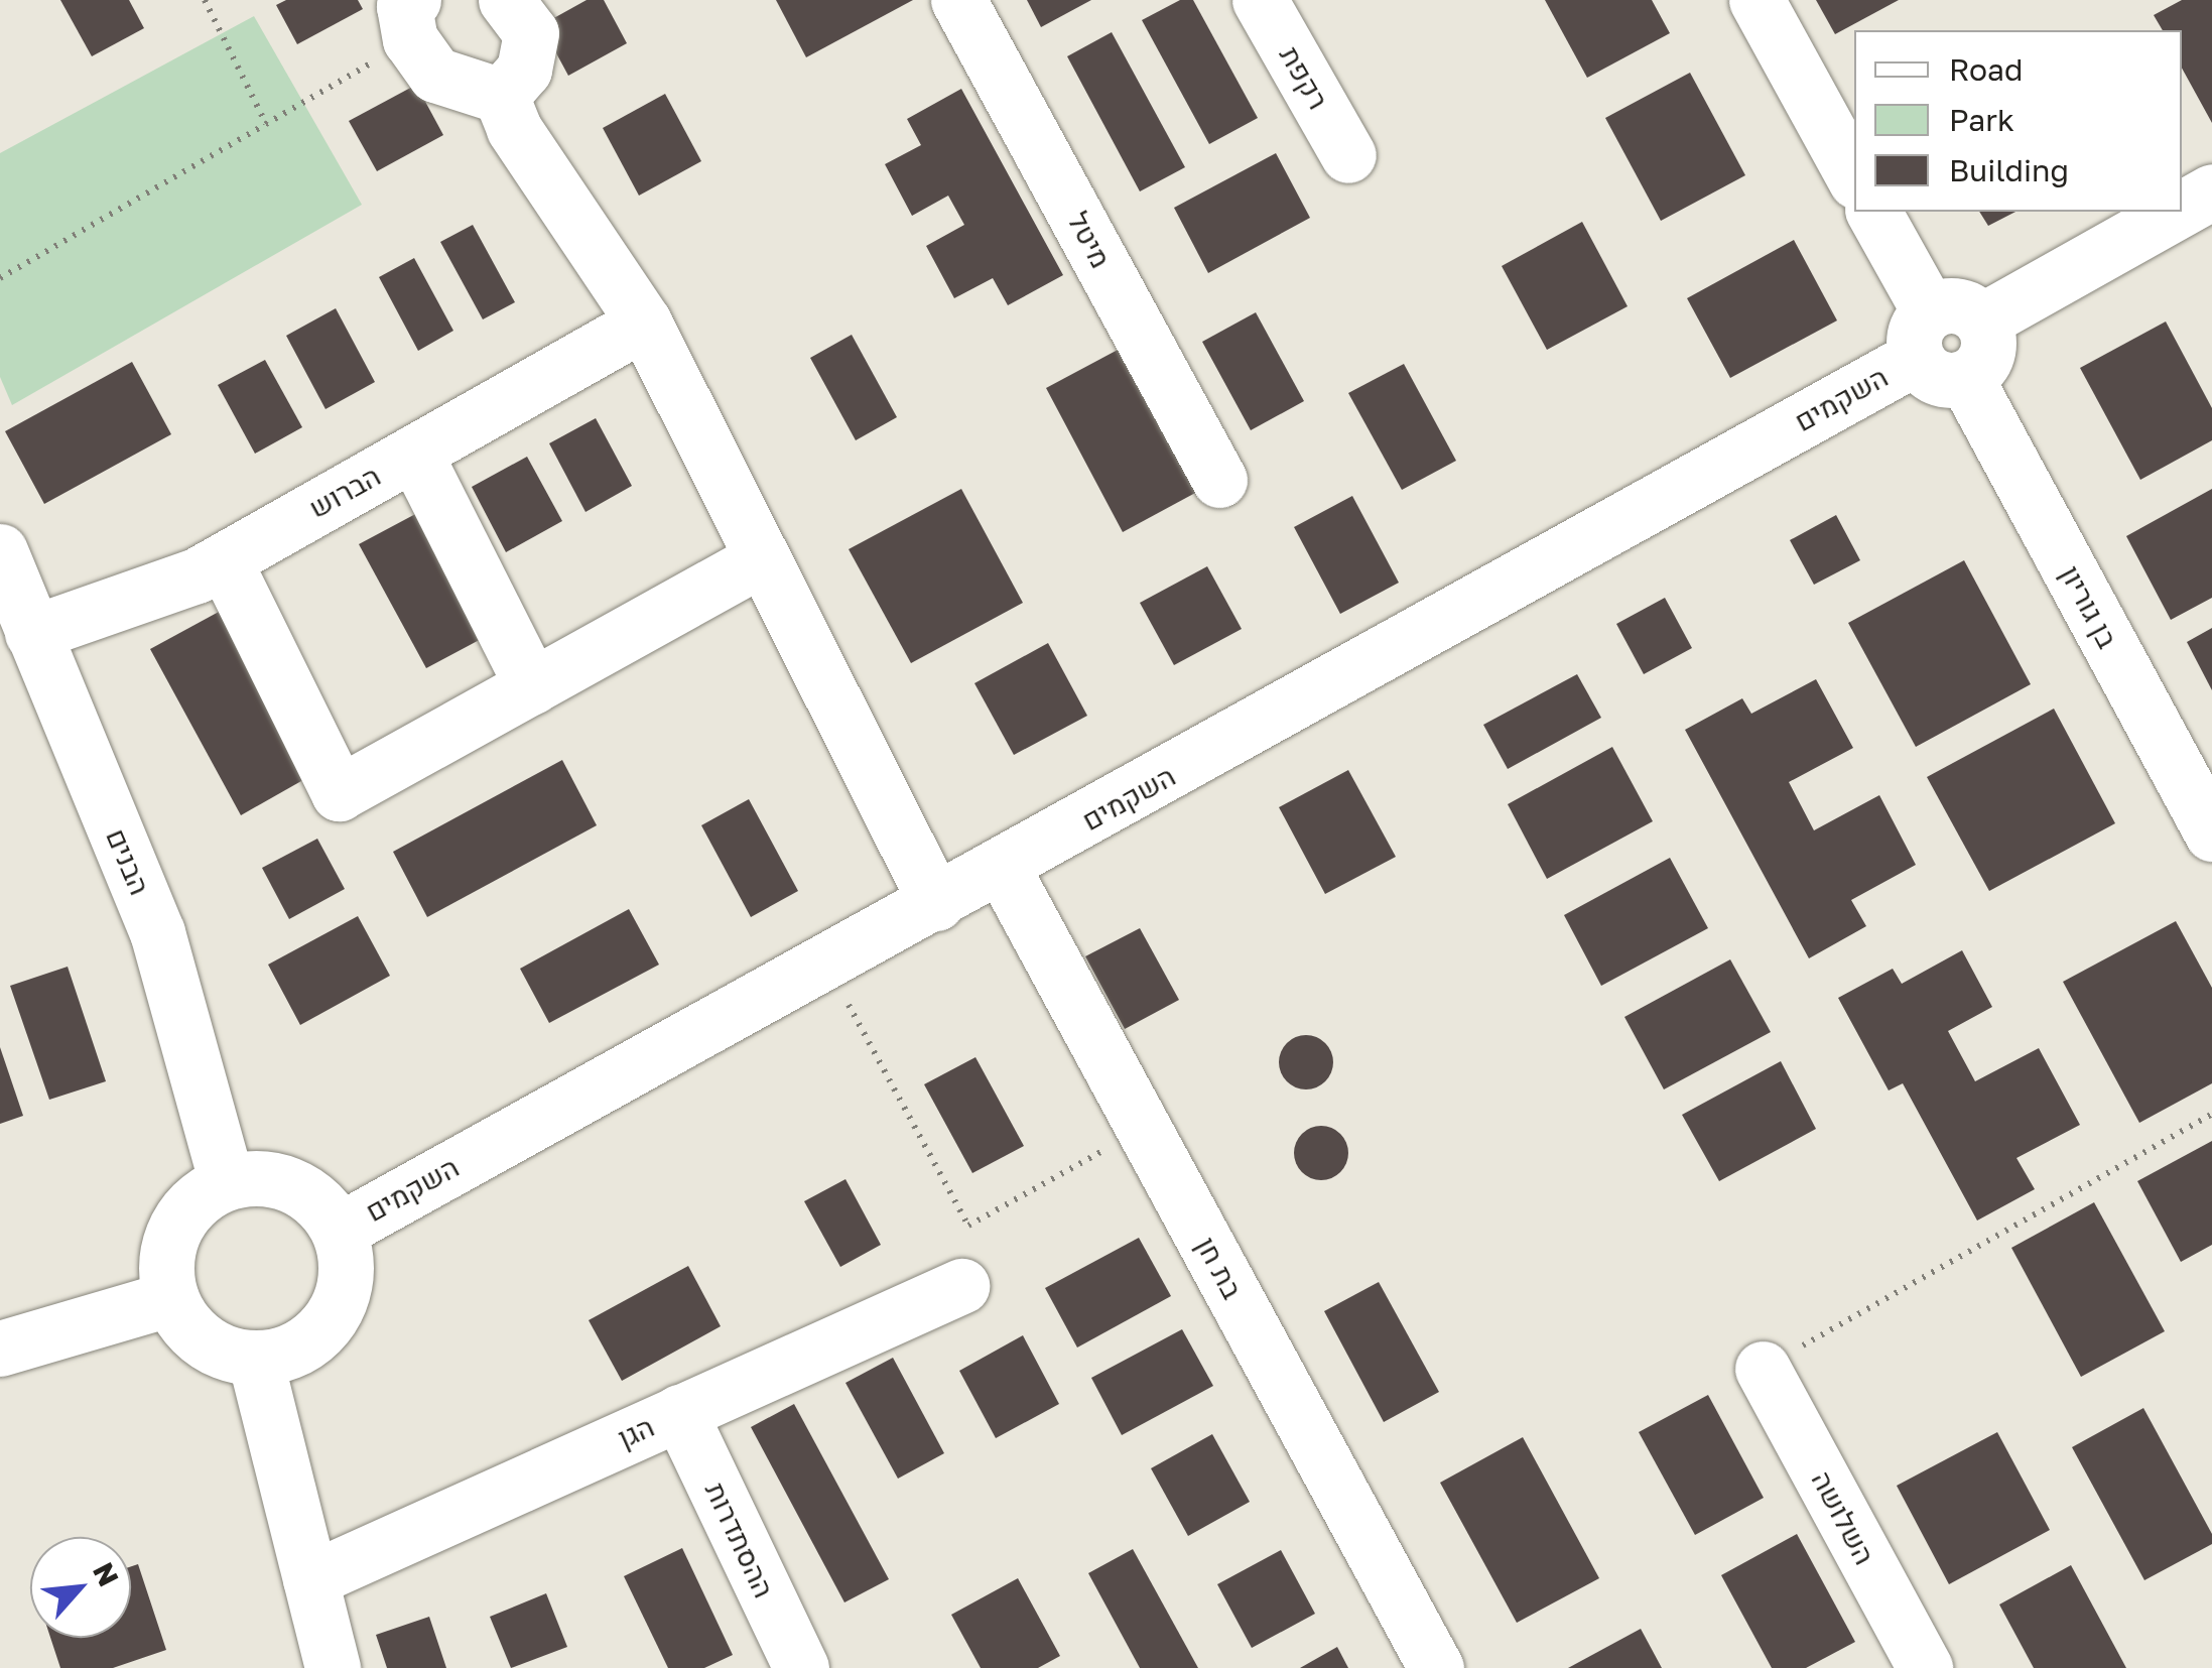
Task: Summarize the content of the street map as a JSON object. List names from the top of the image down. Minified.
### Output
{"streets":{"street":["רקפת","מיטל","השקמים","הברוש","בן גוריון","הבנים","בת חן","הגן","השלושה","ההסתדרות"]},"crossings":[["השקמים","בן גוריון"],["השקמים","הבנים"],["השקמים","בת חן"],["הברוש","הבנים"],["הגן","ההסתדרות"]],"legend":["Road","Park","Building"],"north":"top right"}
